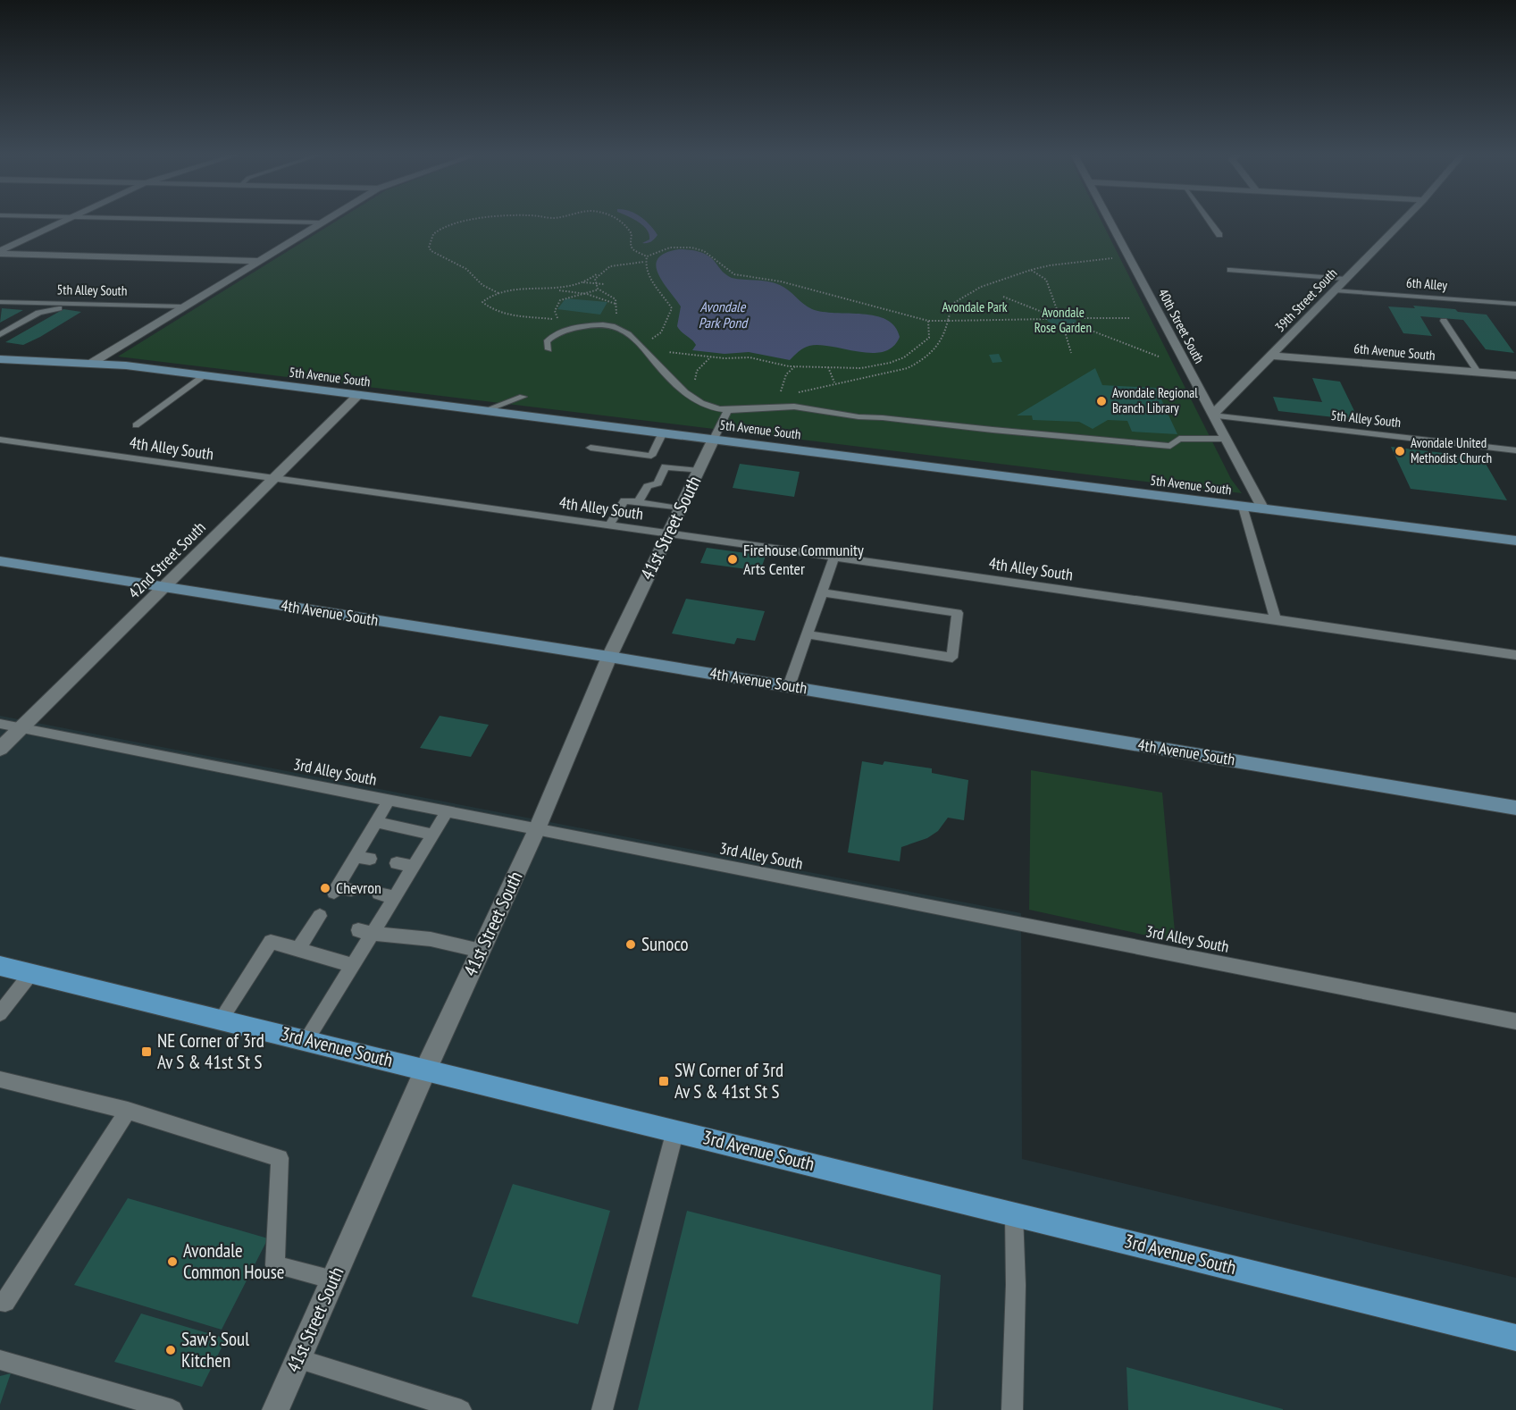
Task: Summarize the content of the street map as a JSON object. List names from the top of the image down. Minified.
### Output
{"streets":{"main road":["3rd Avenue South"],"street":["39th Street South","40th Street South","6th Avenue South","5th Avenue South","41st Street South","42nd Street South","4th Avenue South"],"lane":["6th Alley","5th Alley South","4th Alley South","3rd Alley South"]},"crossings":[["6th Alley","39th Street South"],["5th Alley South","39th Street South"],["5th Alley South","40th Street South"],["39th Street South","40th Street South"],["39th Street South","6th Avenue South"],["40th Street South","5th Avenue South"],["5th Avenue South","41st Street South"],["5th Avenue South","42nd Street South"],["4th Alley South","41st Street South"],["4th Alley South","42nd Street South"],["41st Street South","4th Avenue South"],["41st Street South","3rd Alley South"],["41st Street South","3rd Avenue South"],["42nd Street South","4th Avenue South"],["42nd Street South","3rd Alley South"]],"water":["Avondale Park Pond"],"parks":["Avondale Park","Avondale Rose Garden"],"places":{"other":["Avondale Regional Branch Library","Avondale United Methodist Church","Firehouse Community Arts Center","Chevron","Sunoco","Avondale Common House","Saw's Soul Kitchen"],"transit":["NE Corner of 3rd Av S & 41st St S","SW Corner of 3rd Av S & 41st St S"]}}
